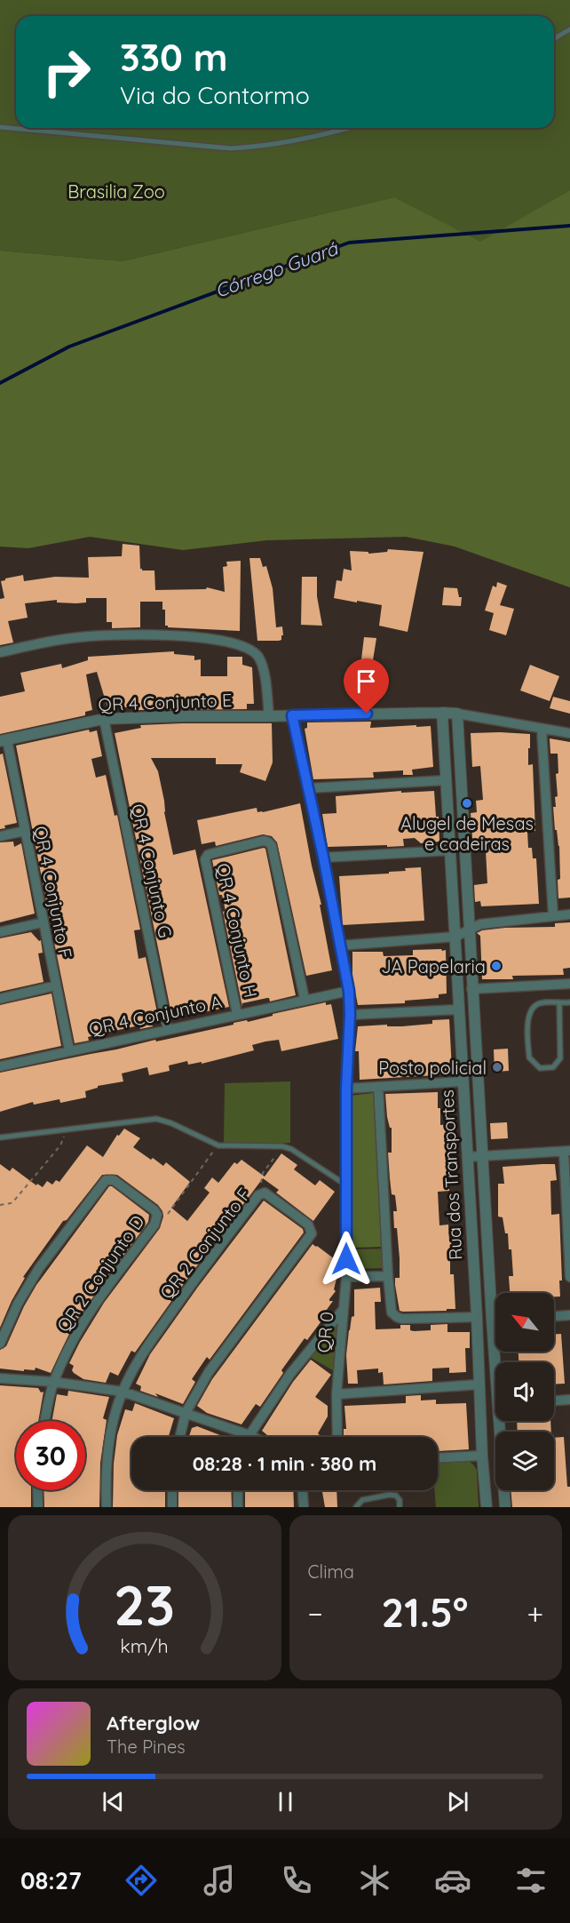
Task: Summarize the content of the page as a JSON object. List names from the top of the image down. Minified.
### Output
{"streets":{"street":["QR 4 Conjunto E","QR 4 Conjunto G","QR 4 Conjunto F","QR 4 Conjunto H","QR 4 Conjunto A","Rua dos Transportes","QR 2 Conjunto F","QR 2 Conjunto D","QR 0"]},"crossings":[["QR 4 Conjunto E","QR 4 Conjunto G"],["QR 4 Conjunto E","QR 4 Conjunto F"],["QR 4 Conjunto E","Rua dos Transportes"],["QR 4 Conjunto E","QR 0"],["QR 4 Conjunto G","QR 4 Conjunto A"],["QR 4 Conjunto F","QR 4 Conjunto A"],["QR 4 Conjunto H","QR 4 Conjunto A"],["QR 4 Conjunto A","QR 0"]],"water":["Córrego Guará"],"parks":["Brasilia Zoo"],"places":["Alugel de Mesas e cadeiras","JA Papelaria","Posto policial"],"north":"top left","page":{"turn":["330 m","Via do Contormo"],"limit":"30","trip":"08:28 · 1 min · 380 m","tile":"Clima","heat":["−","21.5°","+"],"song":["Afterglow","The Pines"],"tabs":"08:27","gauge":["23","km/h"]}}
